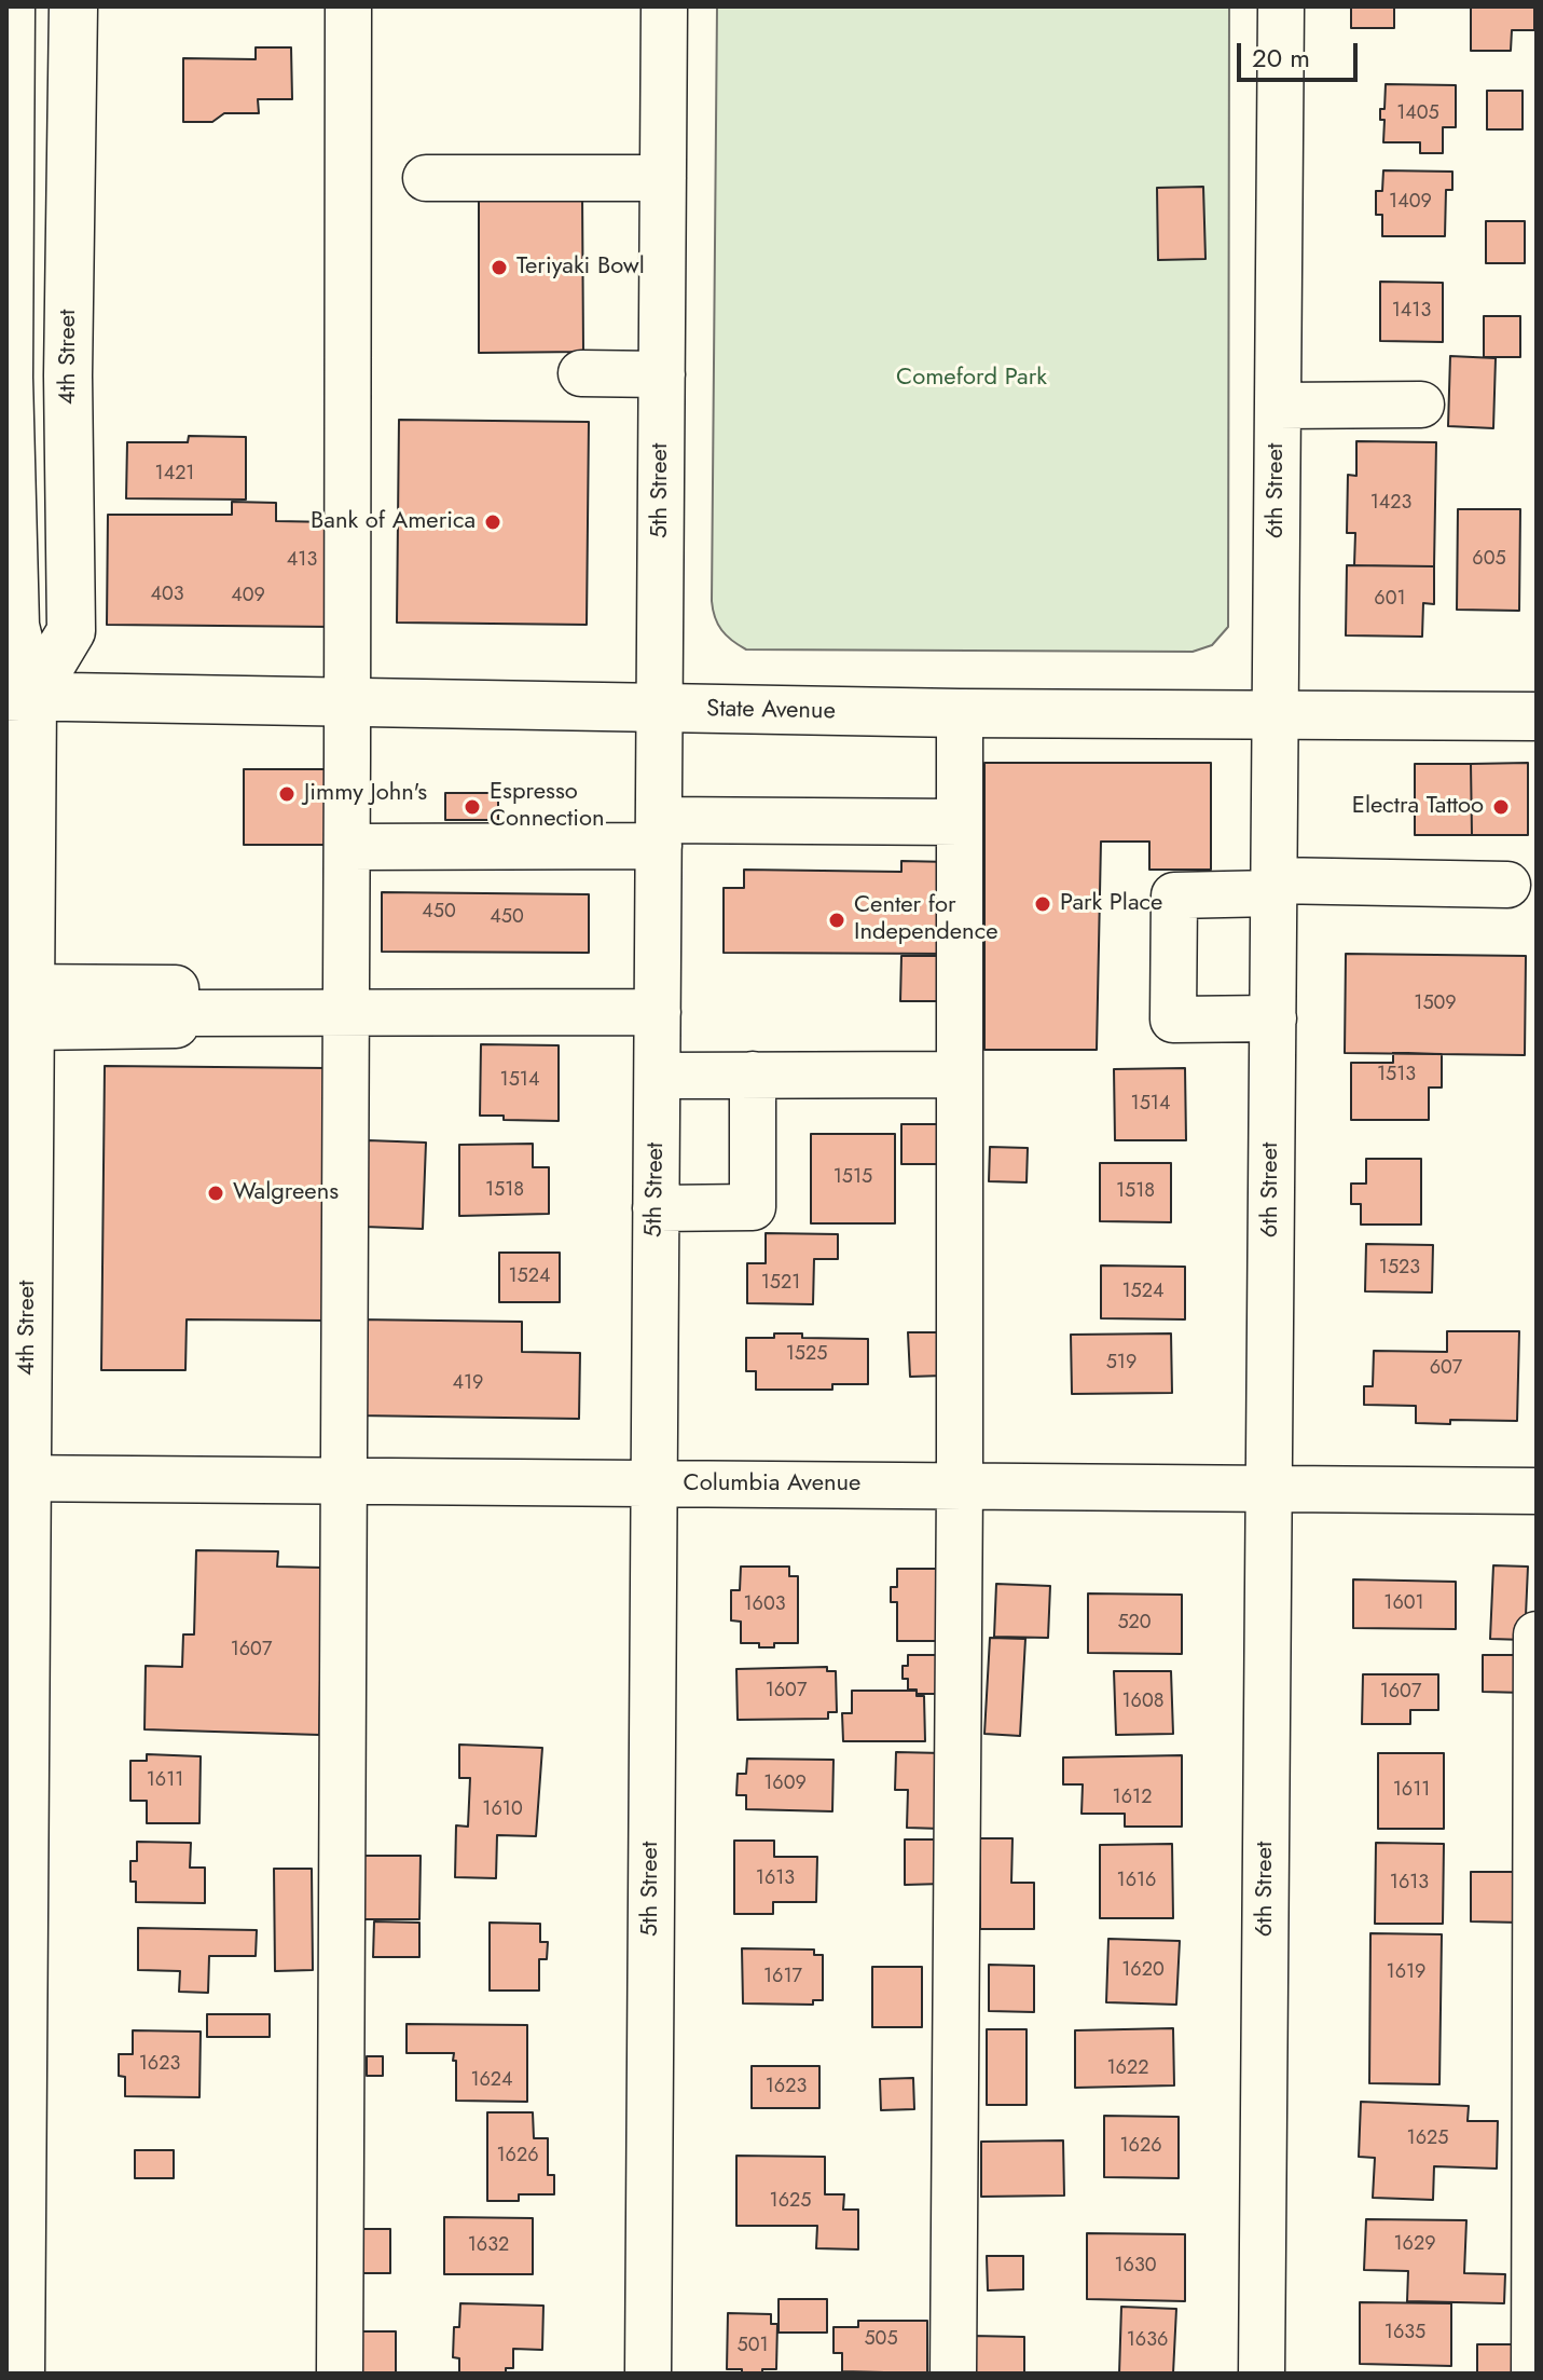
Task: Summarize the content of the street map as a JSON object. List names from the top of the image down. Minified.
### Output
{"streets":{"main road":["4th Street","State Avenue"],"street":["5th Street","6th Street","Columbia Avenue"]},"crossings":[["4th Street","State Avenue"],["4th Street","Columbia Avenue"],["5th Street","State Avenue"],["5th Street","Columbia Avenue"],["6th Street","State Avenue"],["6th Street","Columbia Avenue"]],"parks":["Comeford Park"],"places":["Teriyaki Bowl","Bank of America","Jimmy John's","Espresso Connection","Electra Tattoo","Park Place","Center for Independence","Walgreens"],"house_numbers":["1405","1409","1413","1421","1423","605","413","403","409","601","450","450","1509","1513","1514","1514","1515","1518","1518","1523","1524","1521","1524","1525","519","607","419","1601","1603","520","1607","1607","1607","1608","1611","1609","1611","1612","1610","1613","1616","1613","1620","1619","1617","1623","1622","1624","1623","1625","1626","1626","1625","1629","1632","1630","1635","505","1636","501"],"scale_bar":"20 m"}
